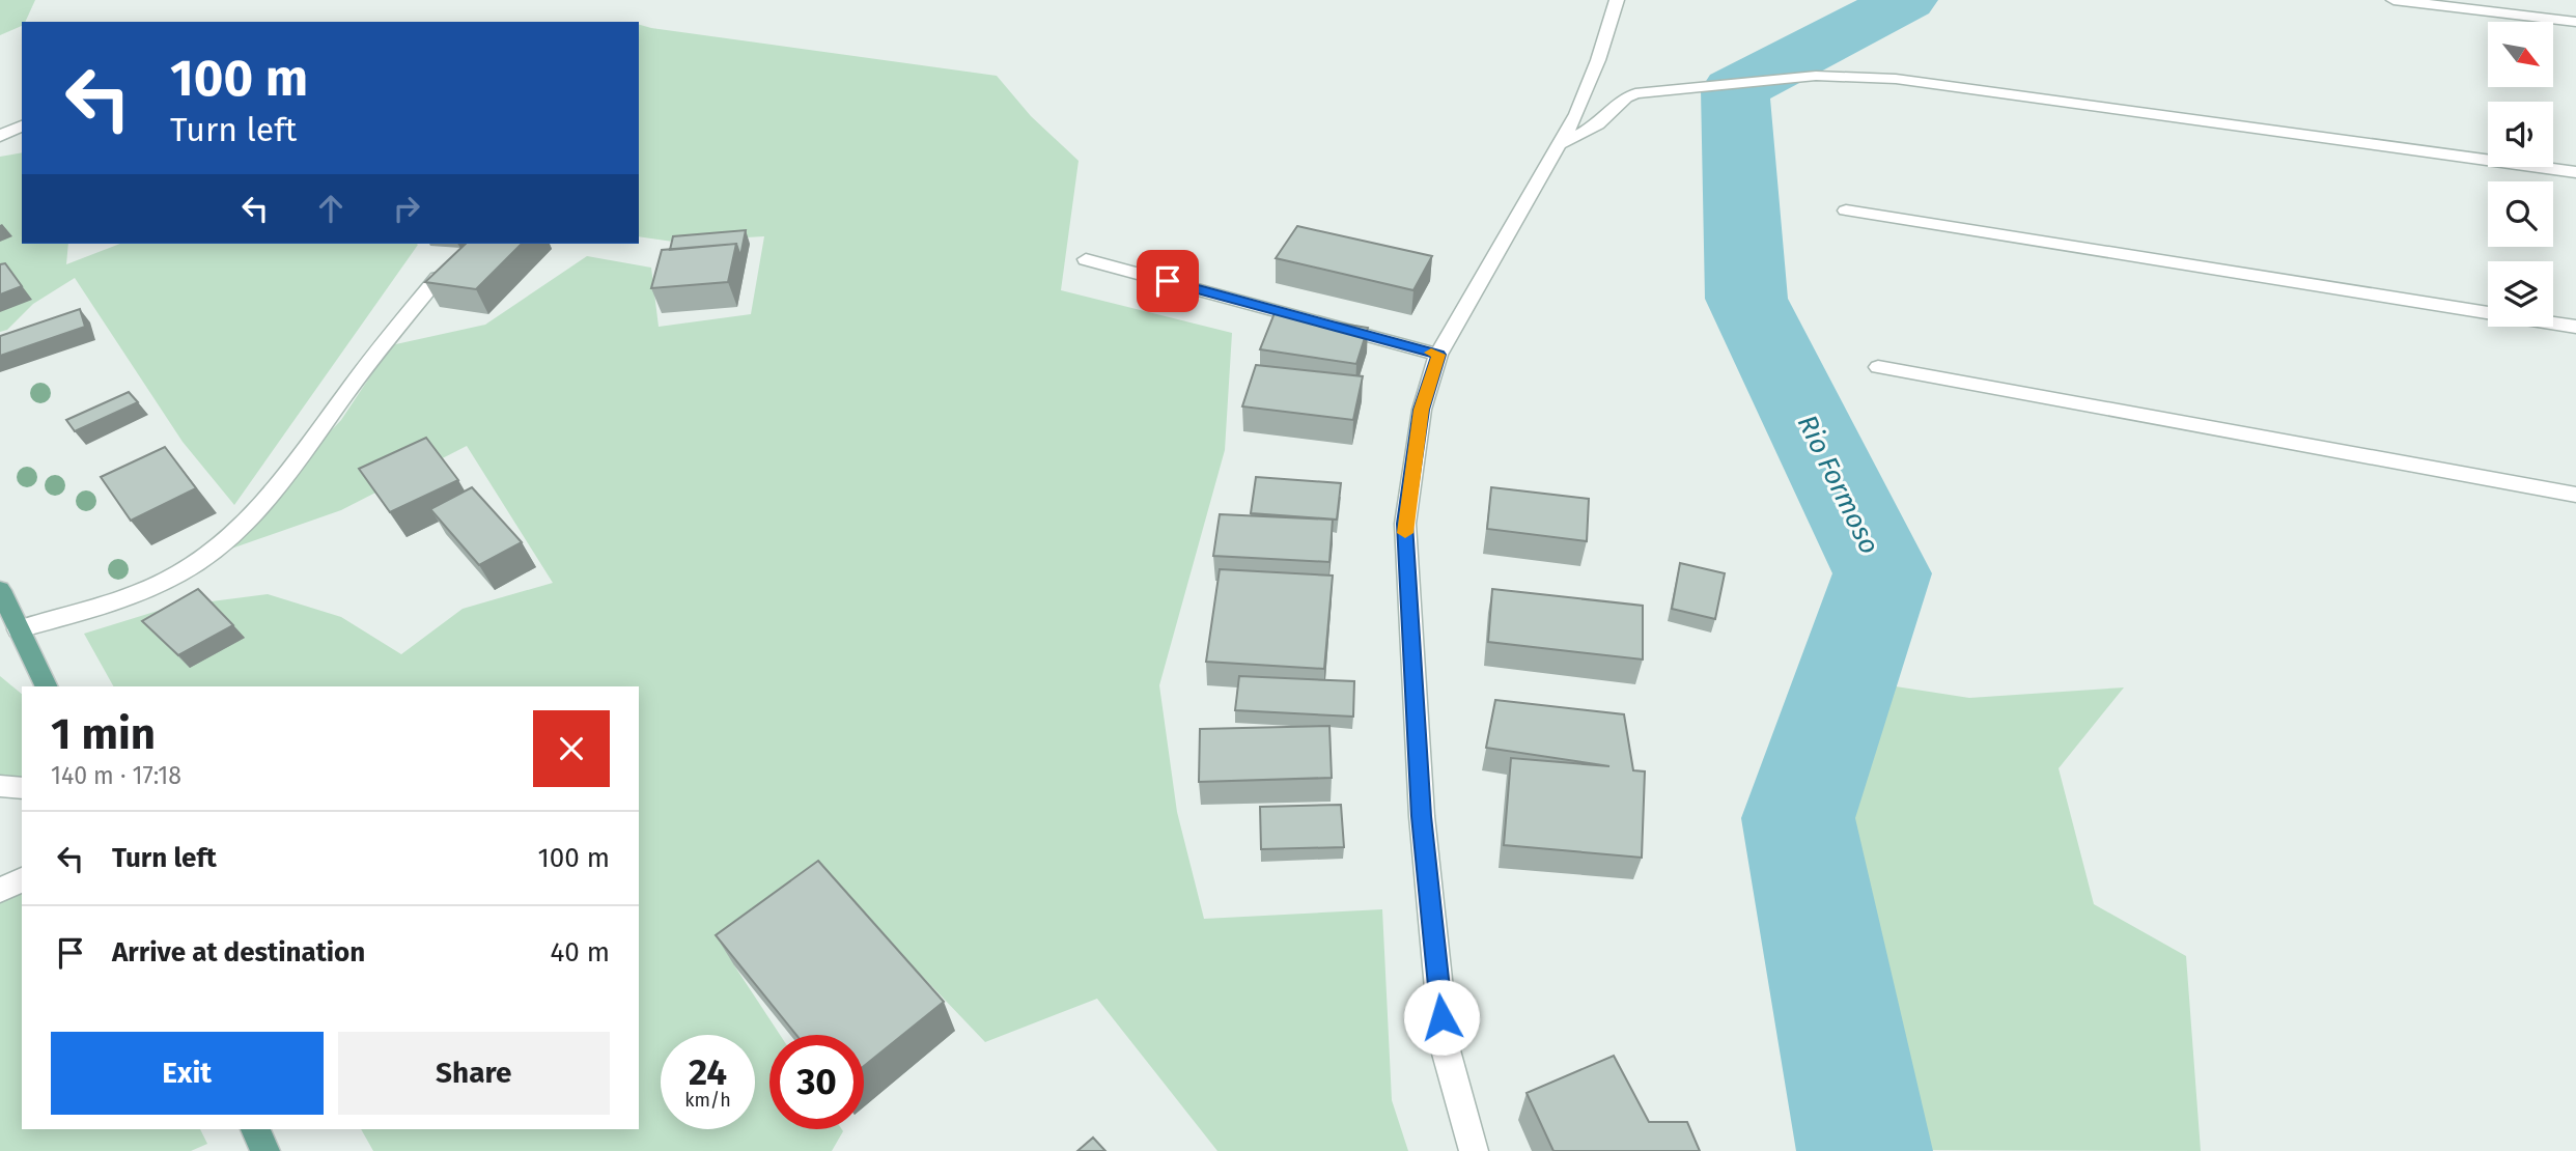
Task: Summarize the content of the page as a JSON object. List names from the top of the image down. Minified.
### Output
{"water":["Rio Formoso"],"north":"bottom right","page":{"turn":["100 m","Turn left"],"heading":["1 min","140 m · 17:18"],"list":[{"name":"Turn left","value":"100 m"},{"name":"Arrive at destination","value":"40 m"}],"buttons":["Exit","Share"],"speed":"24 km/h","limit":"30"}}
